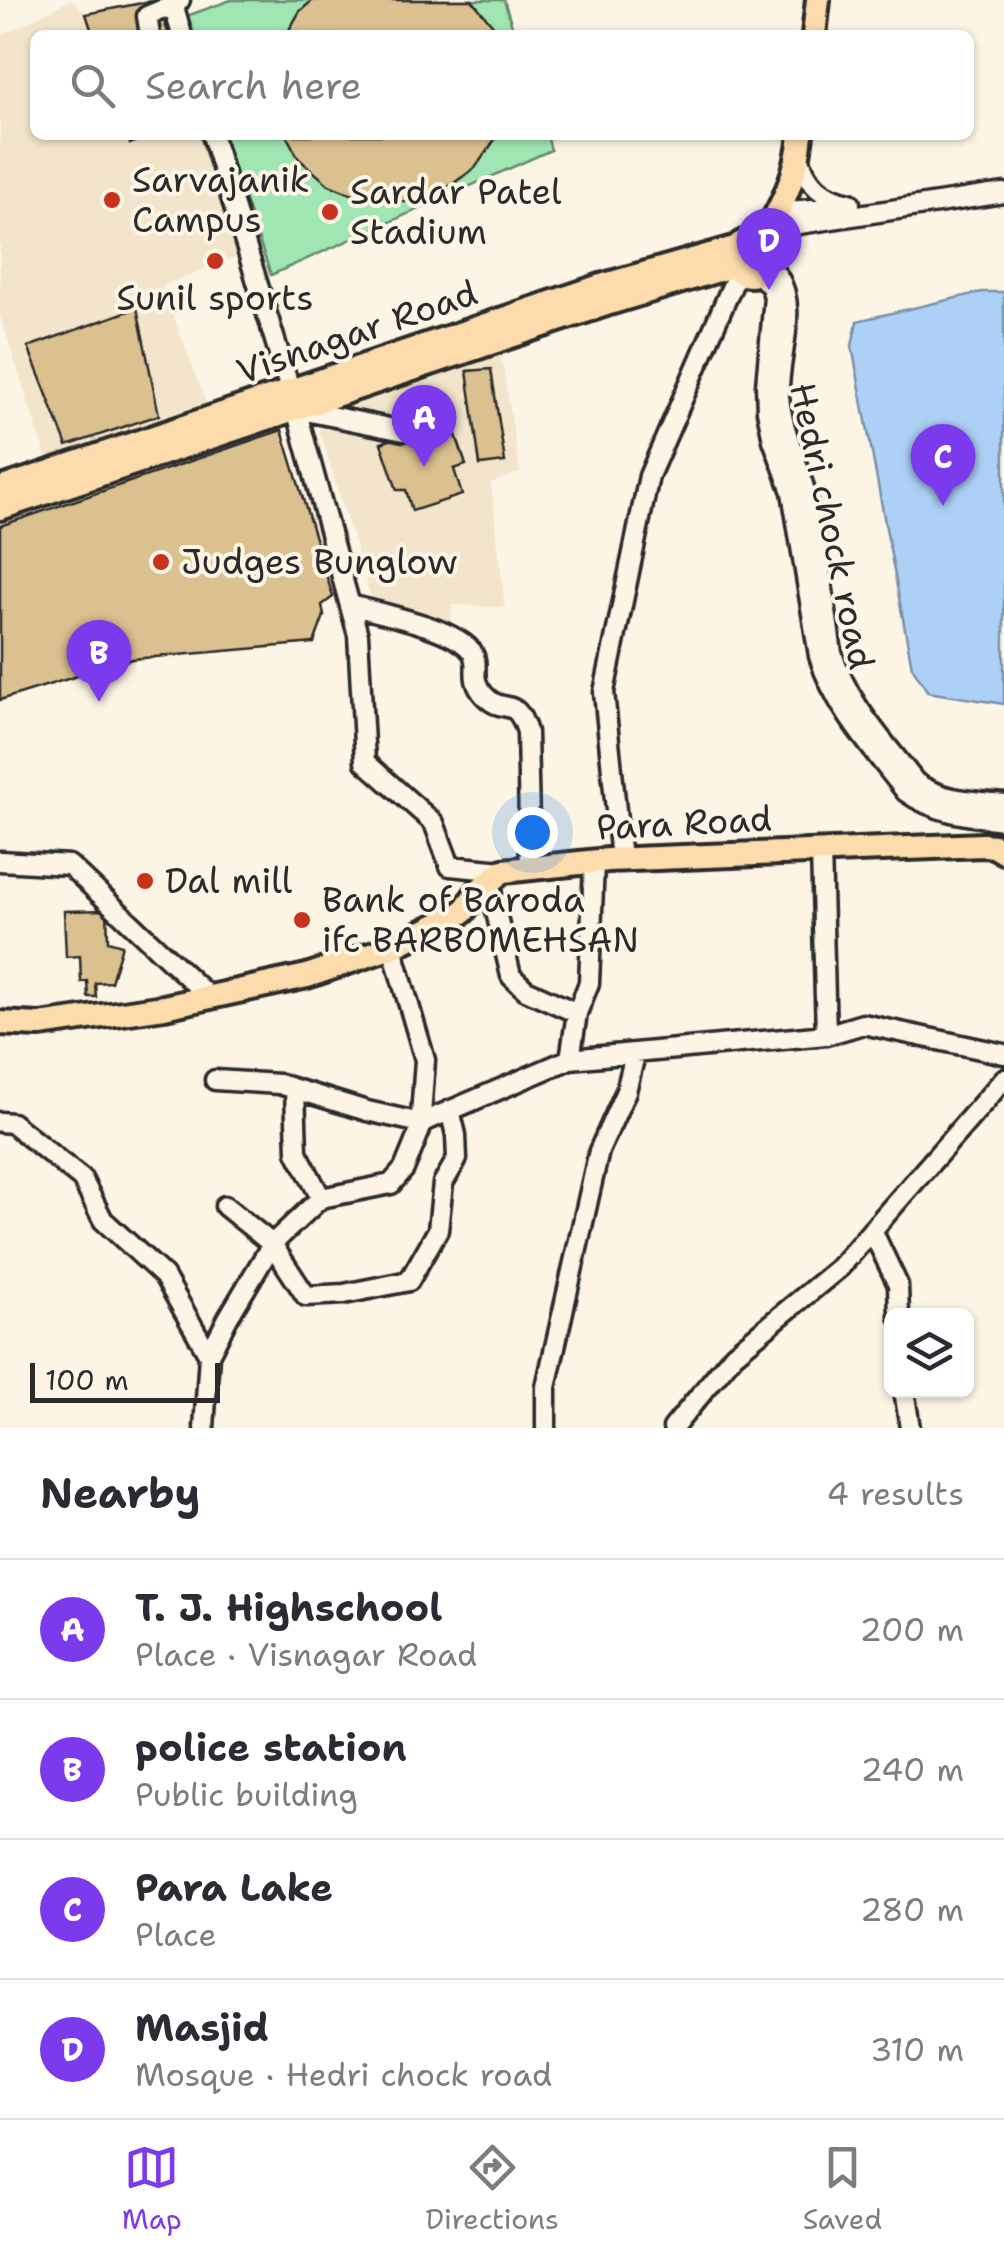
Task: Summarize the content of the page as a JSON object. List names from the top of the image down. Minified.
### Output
{"streets":{"main road":["Visnagar Road","Para Road"],"street":["Hedri chock road"]},"crossings":[["Visnagar Road","Hedri chock road"]],"places":["Sarvajanik Campus","Sardar Patel Stadium","Sunil sports","Judges Bunglow","Dal mill","Bank of Baroda ifc BARB0MEHSAN"],"scale_bar":"100 m","page":{"search":"Search here","pins":["D","A","C","B"],"scale":"100 m","heading":["Nearby","4 results"],"list":[{"mark":"A","name":"T. J. Highschool","note":"Place · Visnagar Road","value":"200 m"},{"mark":"B","name":"police station","note":"Public building","value":"240 m"},{"mark":"C","name":"Para Lake","note":"Place","value":"280 m"},{"mark":"D","name":"Masjid","note":"Mosque · Hedri chock road","value":"310 m"}],"nav":["Map","Directions","Saved"]}}
